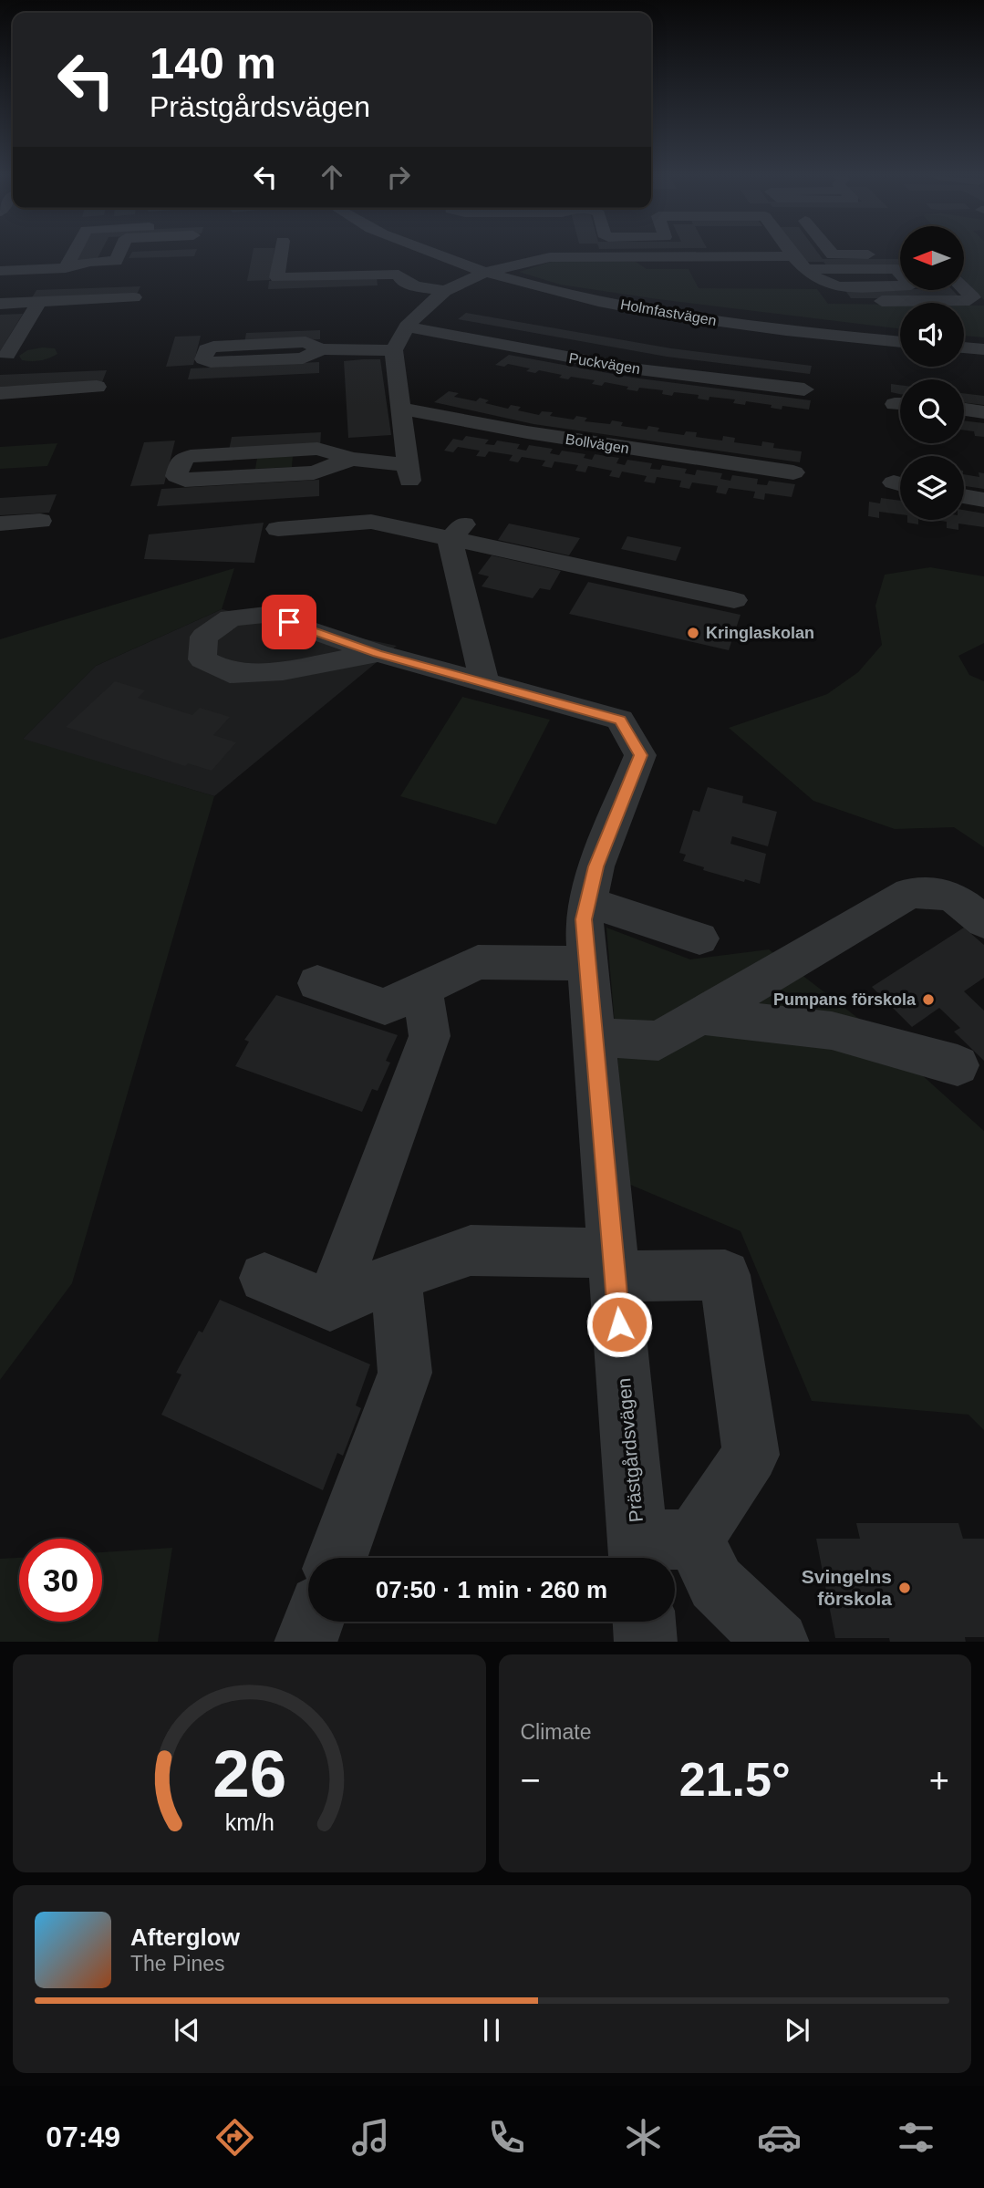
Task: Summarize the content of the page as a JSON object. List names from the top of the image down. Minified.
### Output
{"streets":{"street":["Holmfastvägen","Puckvägen","Bollvägen","Prästgårdsvägen"]},"places":["Kringlaskolan","Pumpans förskola","Svingelns förskola"],"north":"left","page":{"turn":["140 m","Prästgårdsvägen"],"limit":"30","trip":"07:50 · 1 min · 260 m","tile":"Climate","heat":["−","21.5°","+"],"song":["Afterglow","The Pines"],"tabs":"07:49","gauge":["26","km/h"]}}
